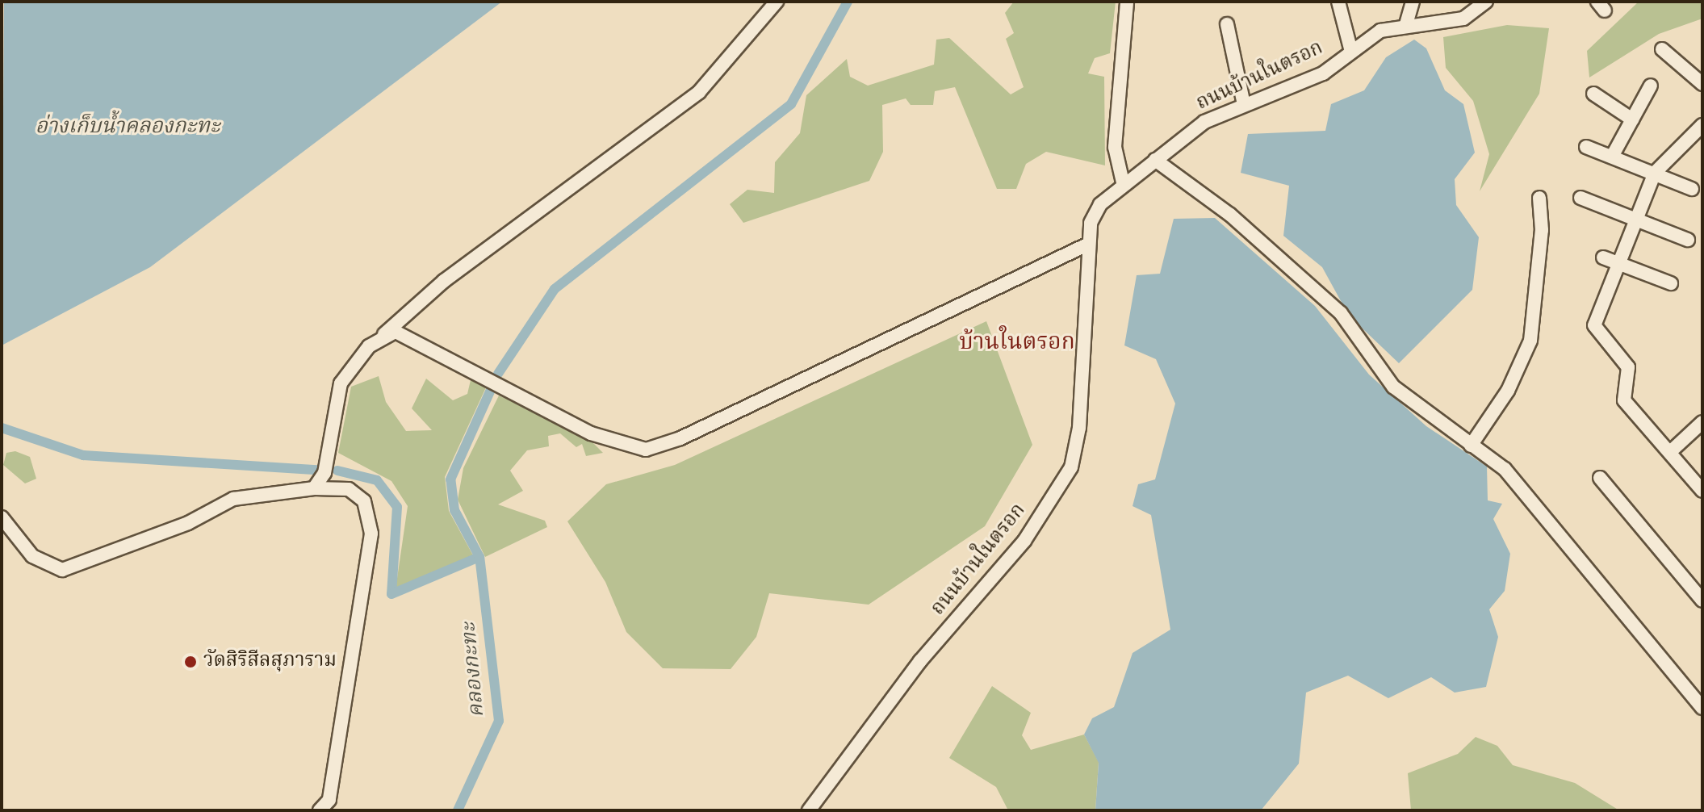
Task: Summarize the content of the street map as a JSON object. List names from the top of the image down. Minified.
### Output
{"streets":{"street":["ถนนบ้านในตรอก"]},"districts":["บ้านในตรอก"],"water":["อ่างเก็บน้ำคลองกะทะ","คลองกะทะ"],"places":["วัดสิริสีลสุภาราม"]}
